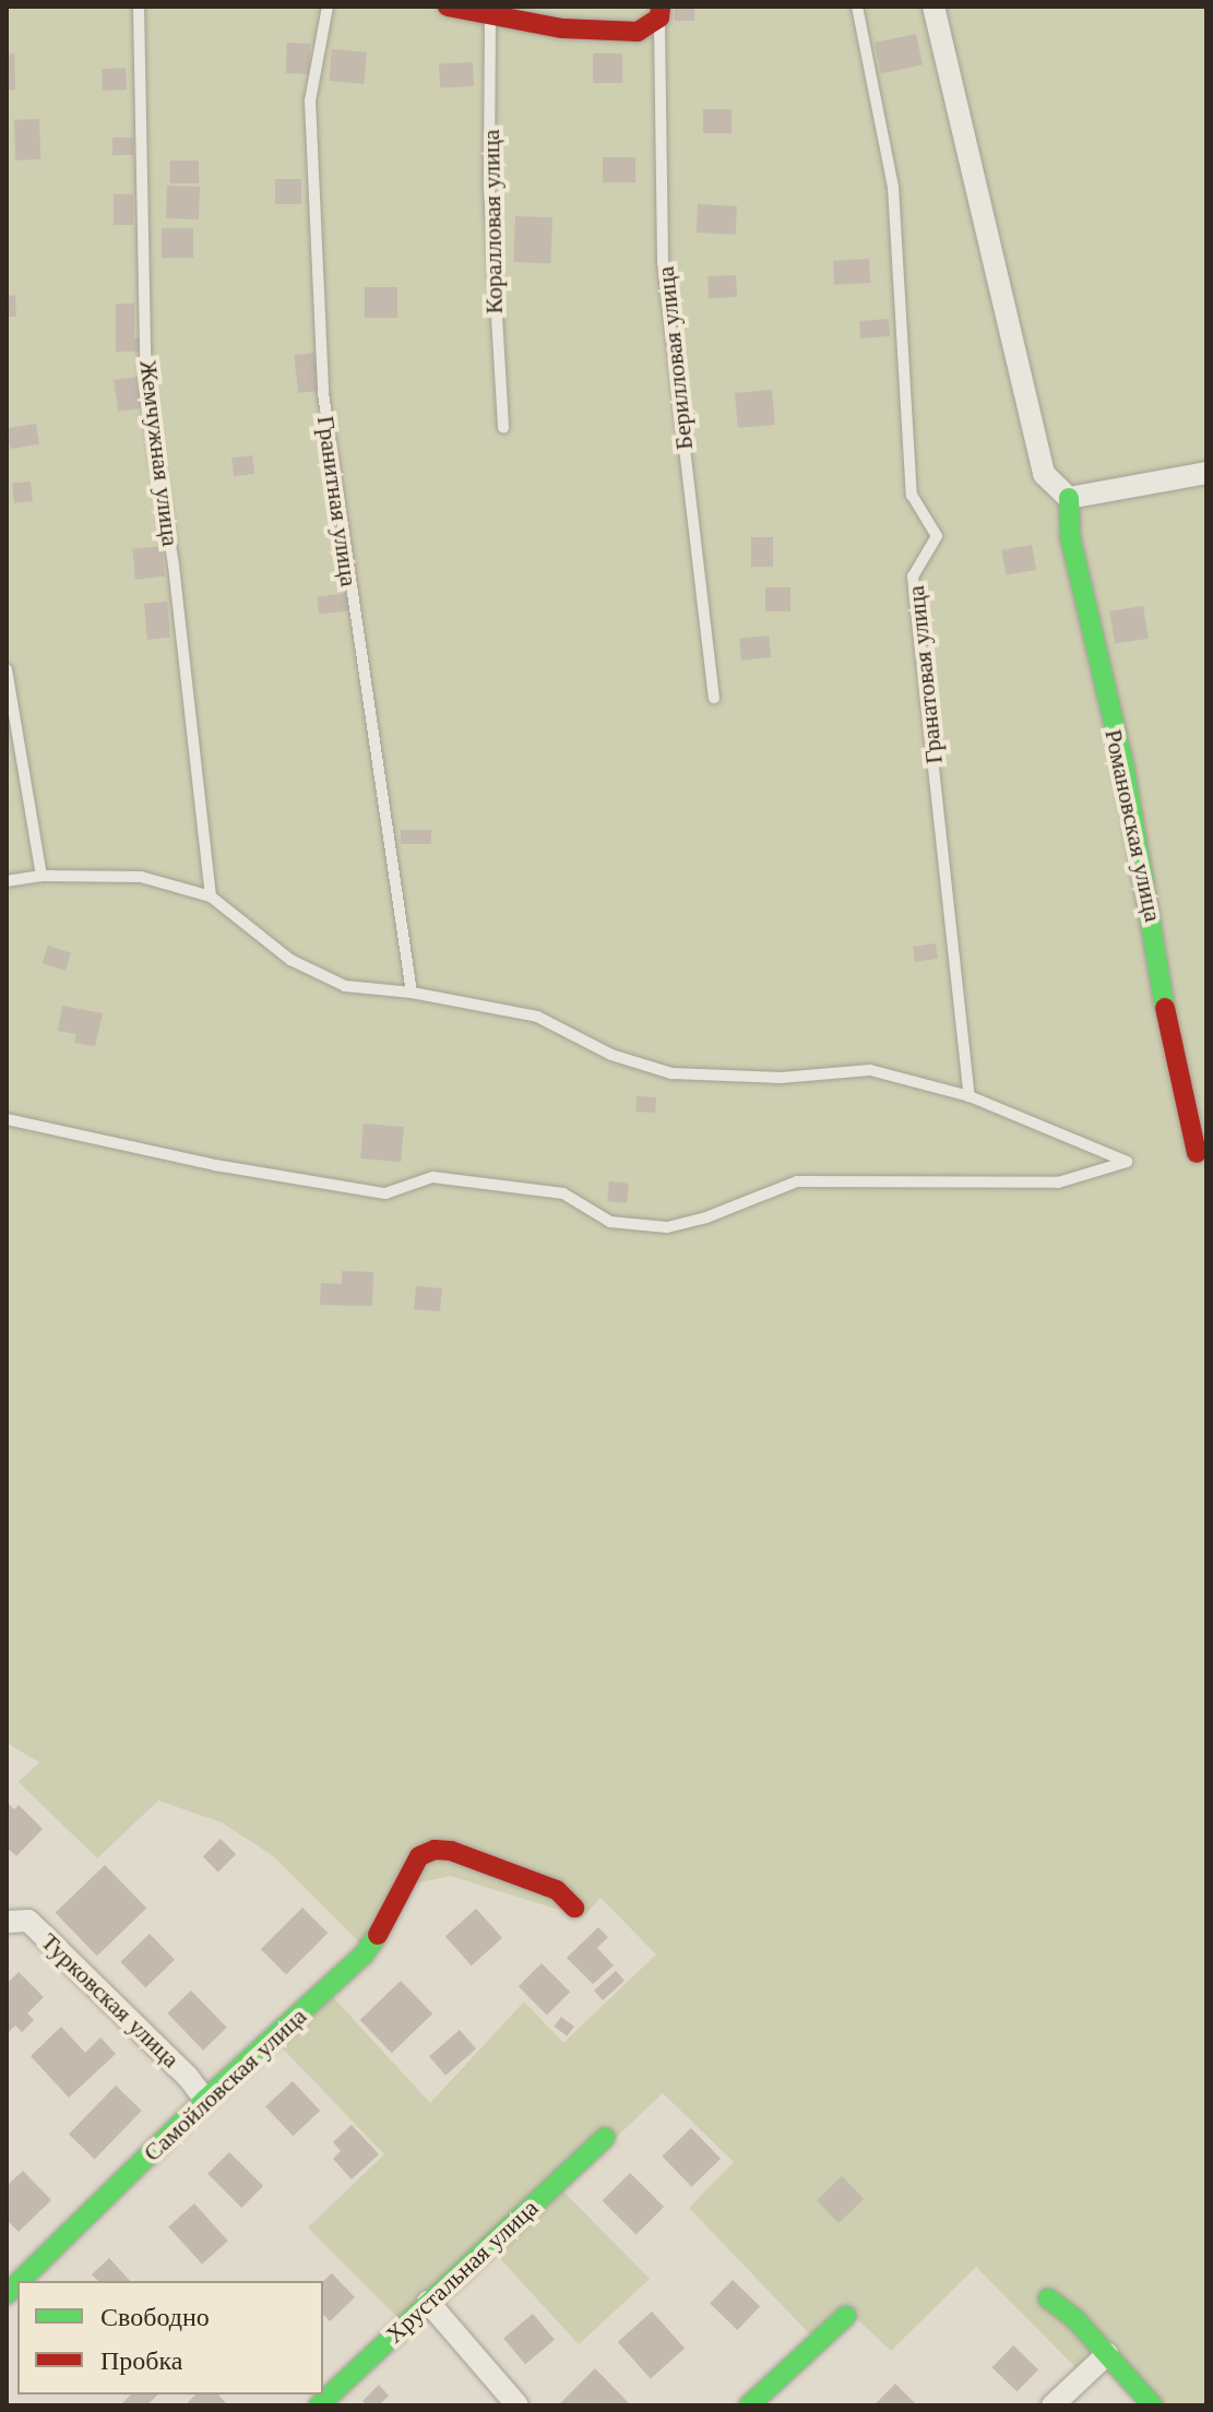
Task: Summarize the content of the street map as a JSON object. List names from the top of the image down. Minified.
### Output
{"streets":{"street":["Романовская улица","Турковская улица","Самойловская улица","Хрустальная улица"],"lane":["Коралловая улица","Берилловая улица","Жемчужная улица","Гранитная улица","Гранатовая улица"]},"crossings":[["Турковская улица","Самойловская улица"]],"legend":["Свободно","Пробка"]}
